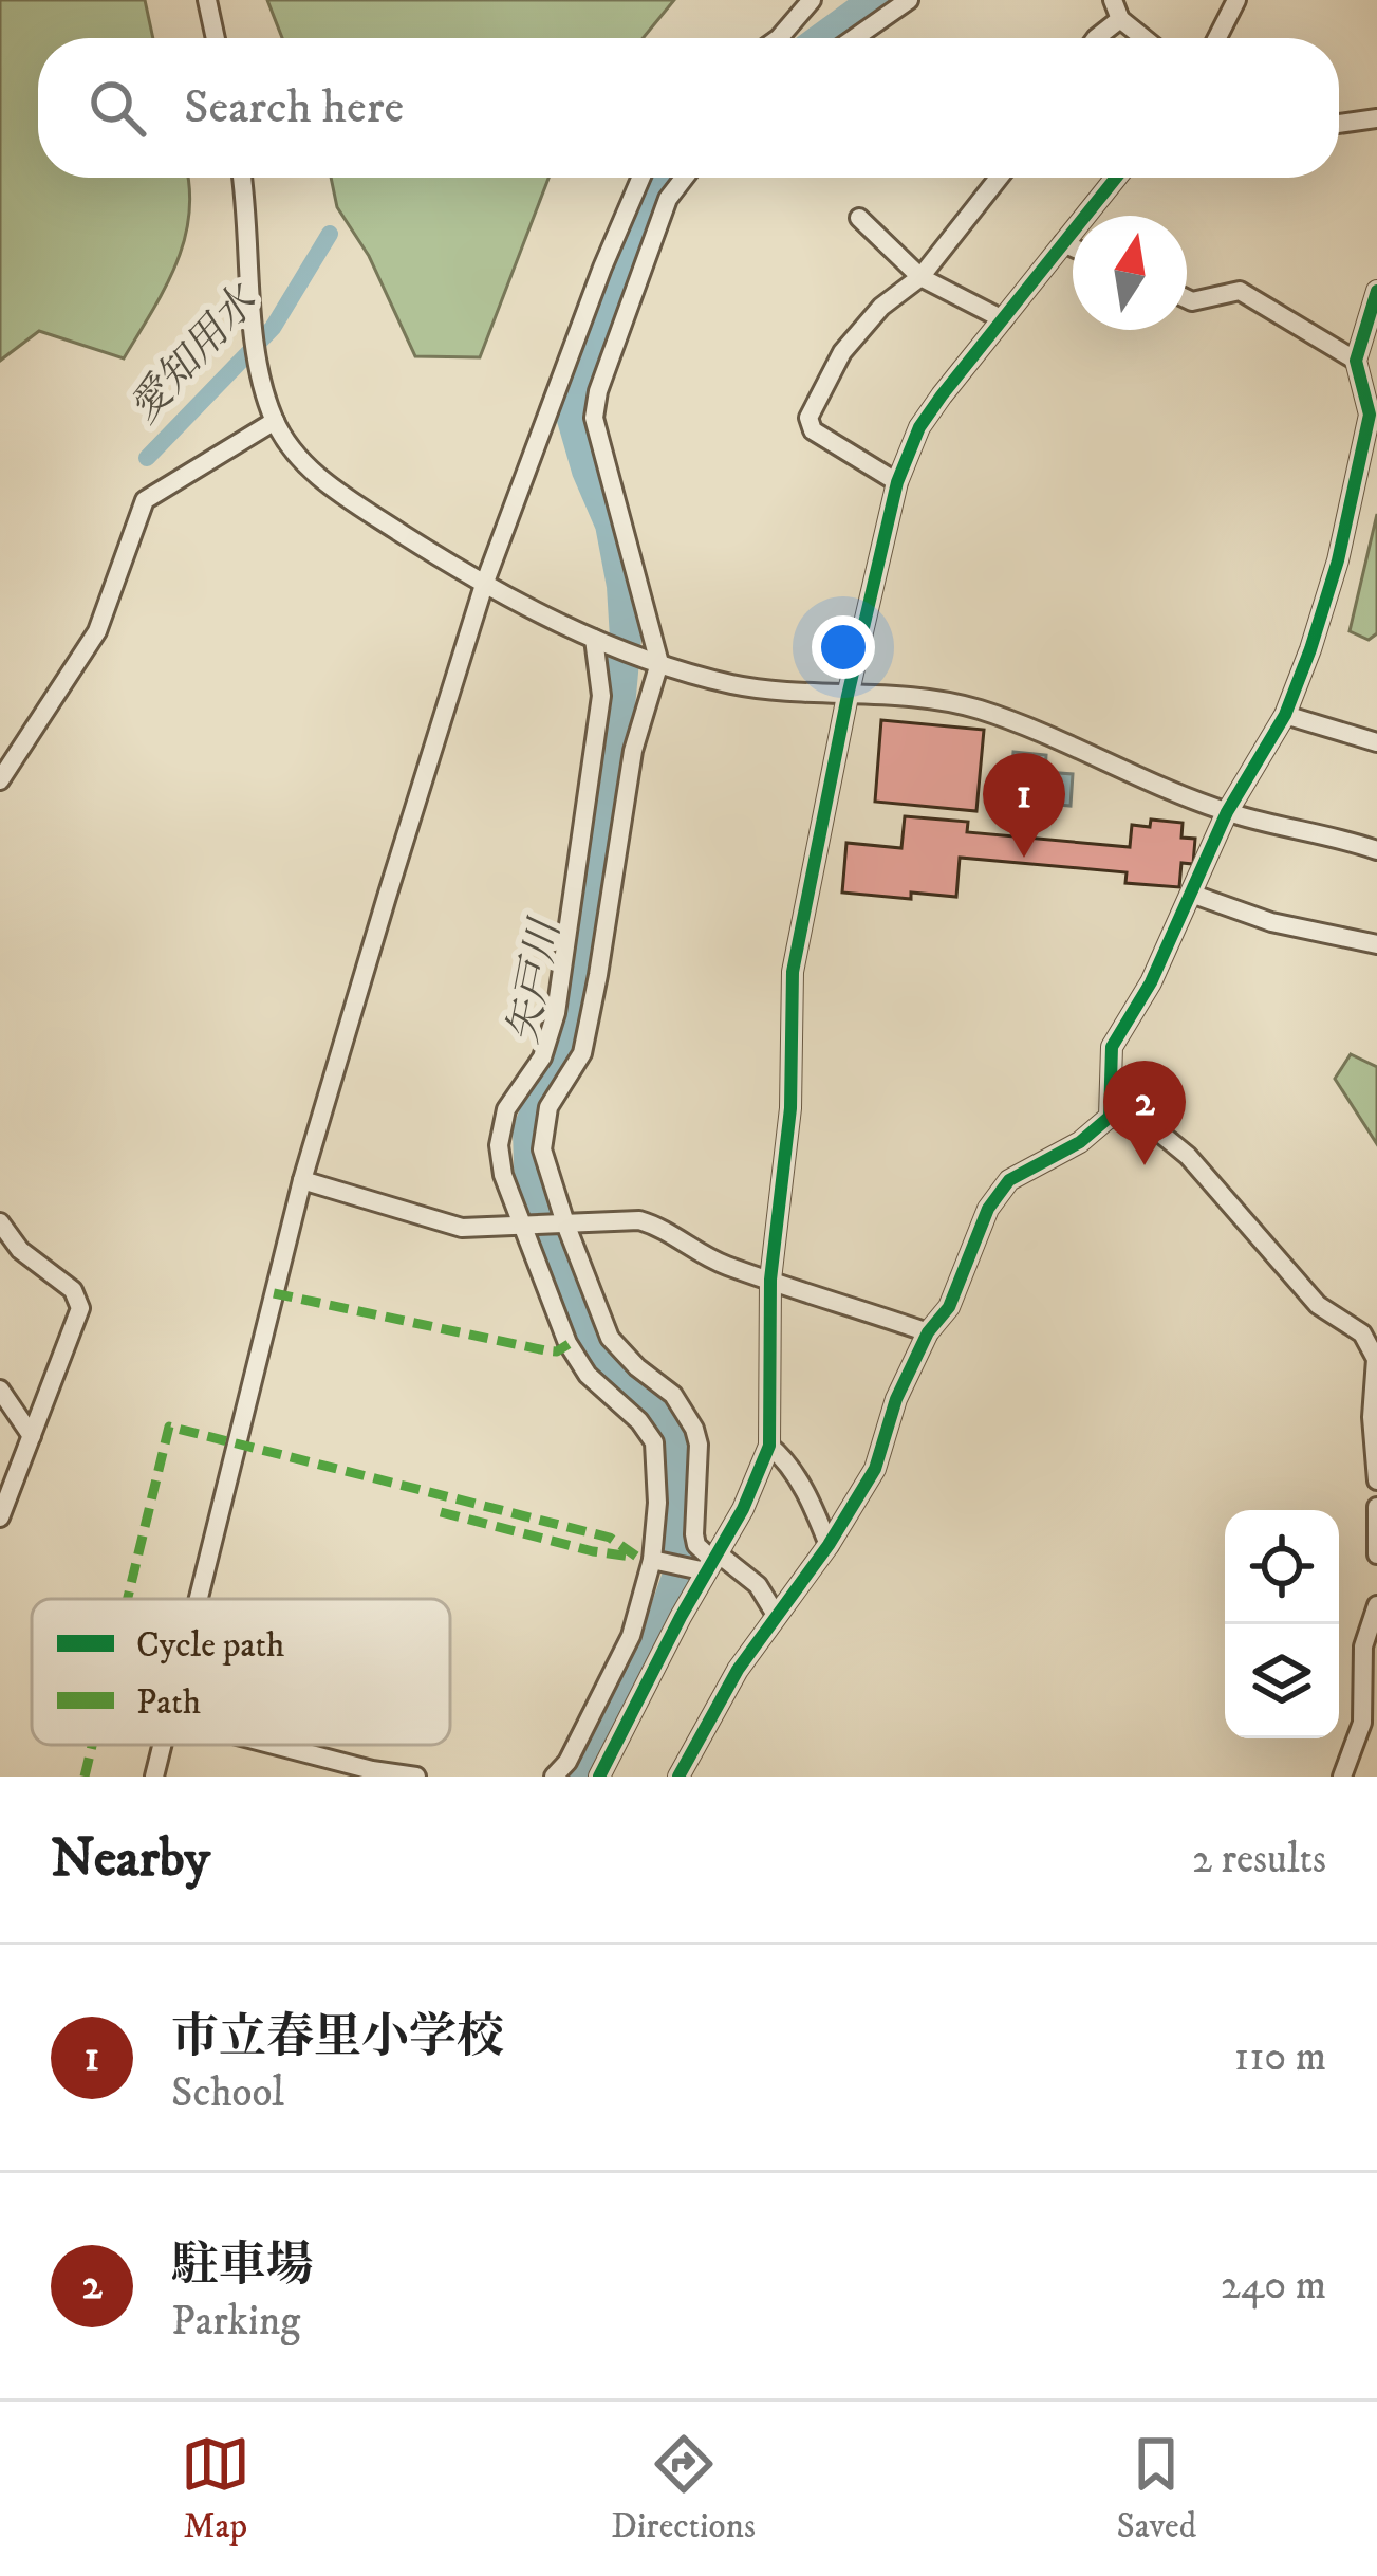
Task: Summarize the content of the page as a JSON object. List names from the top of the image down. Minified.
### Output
{"water":["愛知用水","矢戸川"],"legend":["Cycle path","Path"],"north":"top","page":{"search":"Search here","pins":["1","2"],"heading":["Nearby","2 results"],"list":[{"mark":"1","name":"市立春里小学校","note":"School","value":"110 m"},{"mark":"2","name":"駐車場","note":"Parking","value":"240 m"}],"nav":["Map","Directions","Saved"]}}
